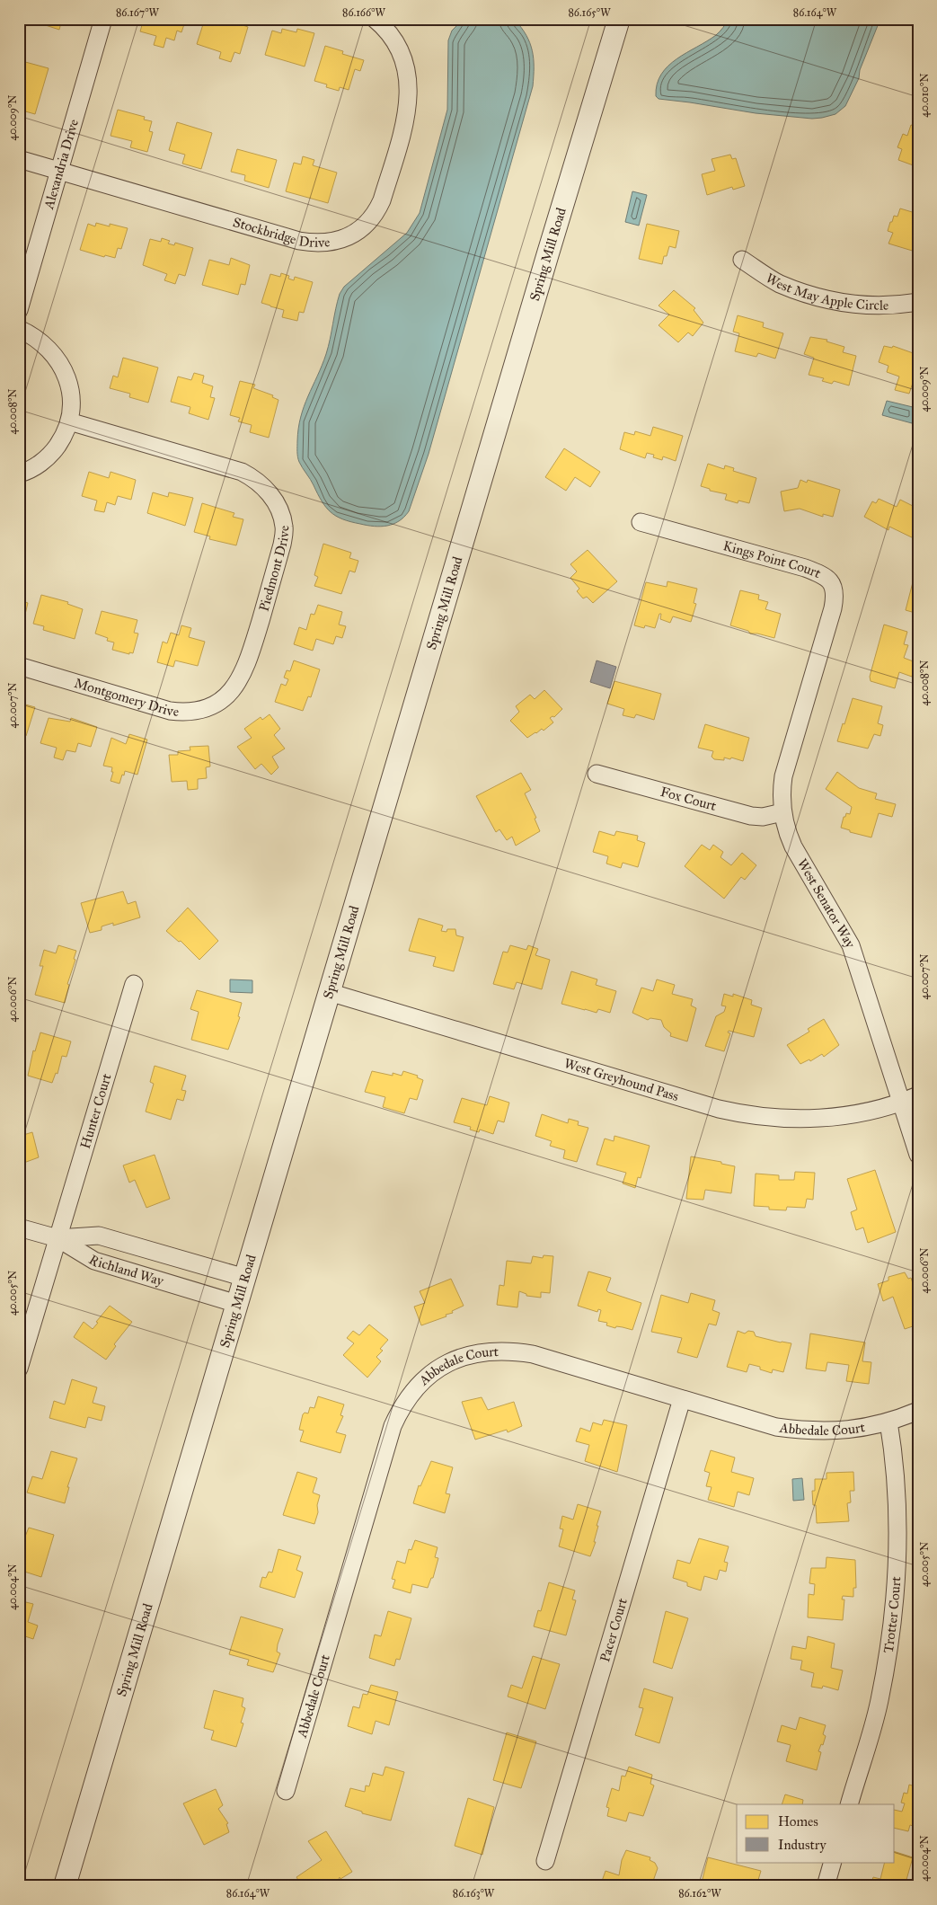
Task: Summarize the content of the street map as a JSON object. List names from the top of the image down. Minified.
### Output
{"streets":{"street":["Alexandria Drive","Stockbridge Drive","Spring Mill Road","West May Apple Circle","Kings Point Court","Piedmont Drive","Montgomery Drive","Fox Court","West Senator Way","West Greyhound Pass","Hunter Court","Richland Way","Abbedale Court","Trotter Court","Pacer Court"]},"crossings":[["Alexandria Drive","Stockbridge Drive"],["Spring Mill Road","West Greyhound Pass"],["Spring Mill Road","Richland Way"],["Kings Point Court","West Senator Way"],["Piedmont Drive","Montgomery Drive"],["Fox Court","West Senator Way"],["West Senator Way","West Greyhound Pass"],["Hunter Court","Richland Way"],["Abbedale Court","Trotter Court"],["Abbedale Court","Pacer Court"]],"legend":["Homes","Industry"],"coordinates":["86.167°W","86.166°W","86.165°W","86.164°W","40.010°N","40.009°N","40.008°N","40.007°N","40.006°N","40.005°N","40.004°N","86.163°W","86.162°W"]}
